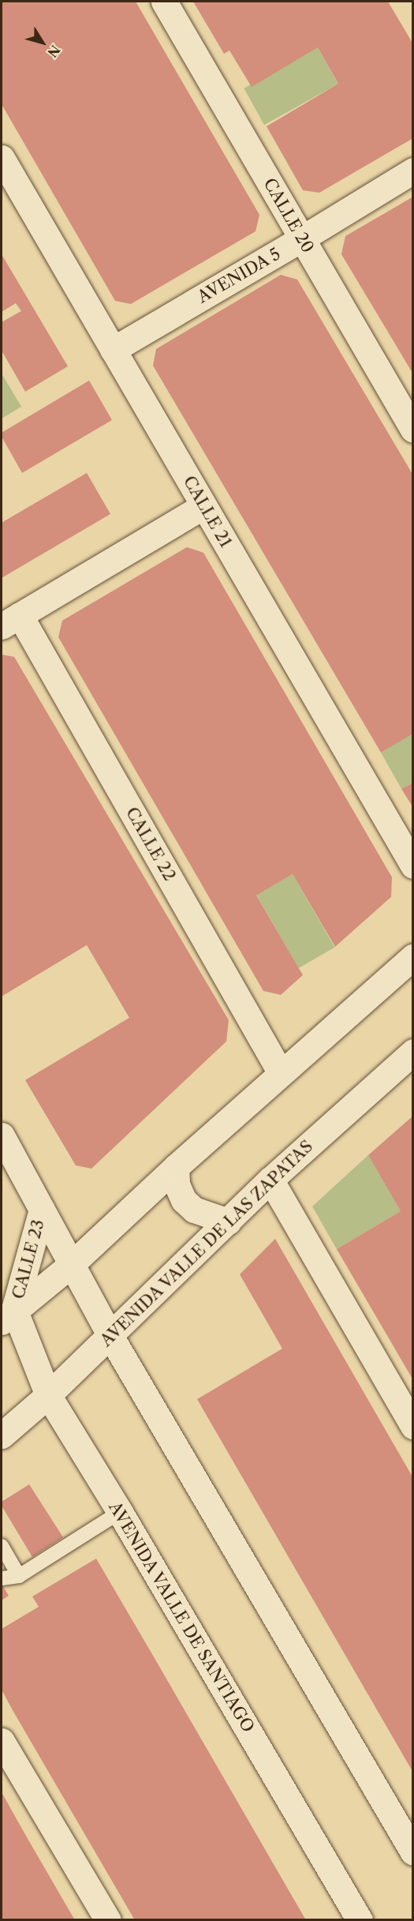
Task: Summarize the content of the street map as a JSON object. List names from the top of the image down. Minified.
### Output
{"streets":{"street":["CALLE 20","AVENIDA 5","CALLE 21","CALLE 22","AVENIDA VALLE DE LAS ZAPATAS","CALLE 23","AVENIDA VALLE DE SANTIAGO"]},"crossings":[["CALLE 20","AVENIDA 5"],["AVENIDA 5","CALLE 21"],["AVENIDA VALLE DE LAS ZAPATAS","AVENIDA VALLE DE SANTIAGO"],["CALLE 23","AVENIDA VALLE DE SANTIAGO"]],"north":"bottom right"}
